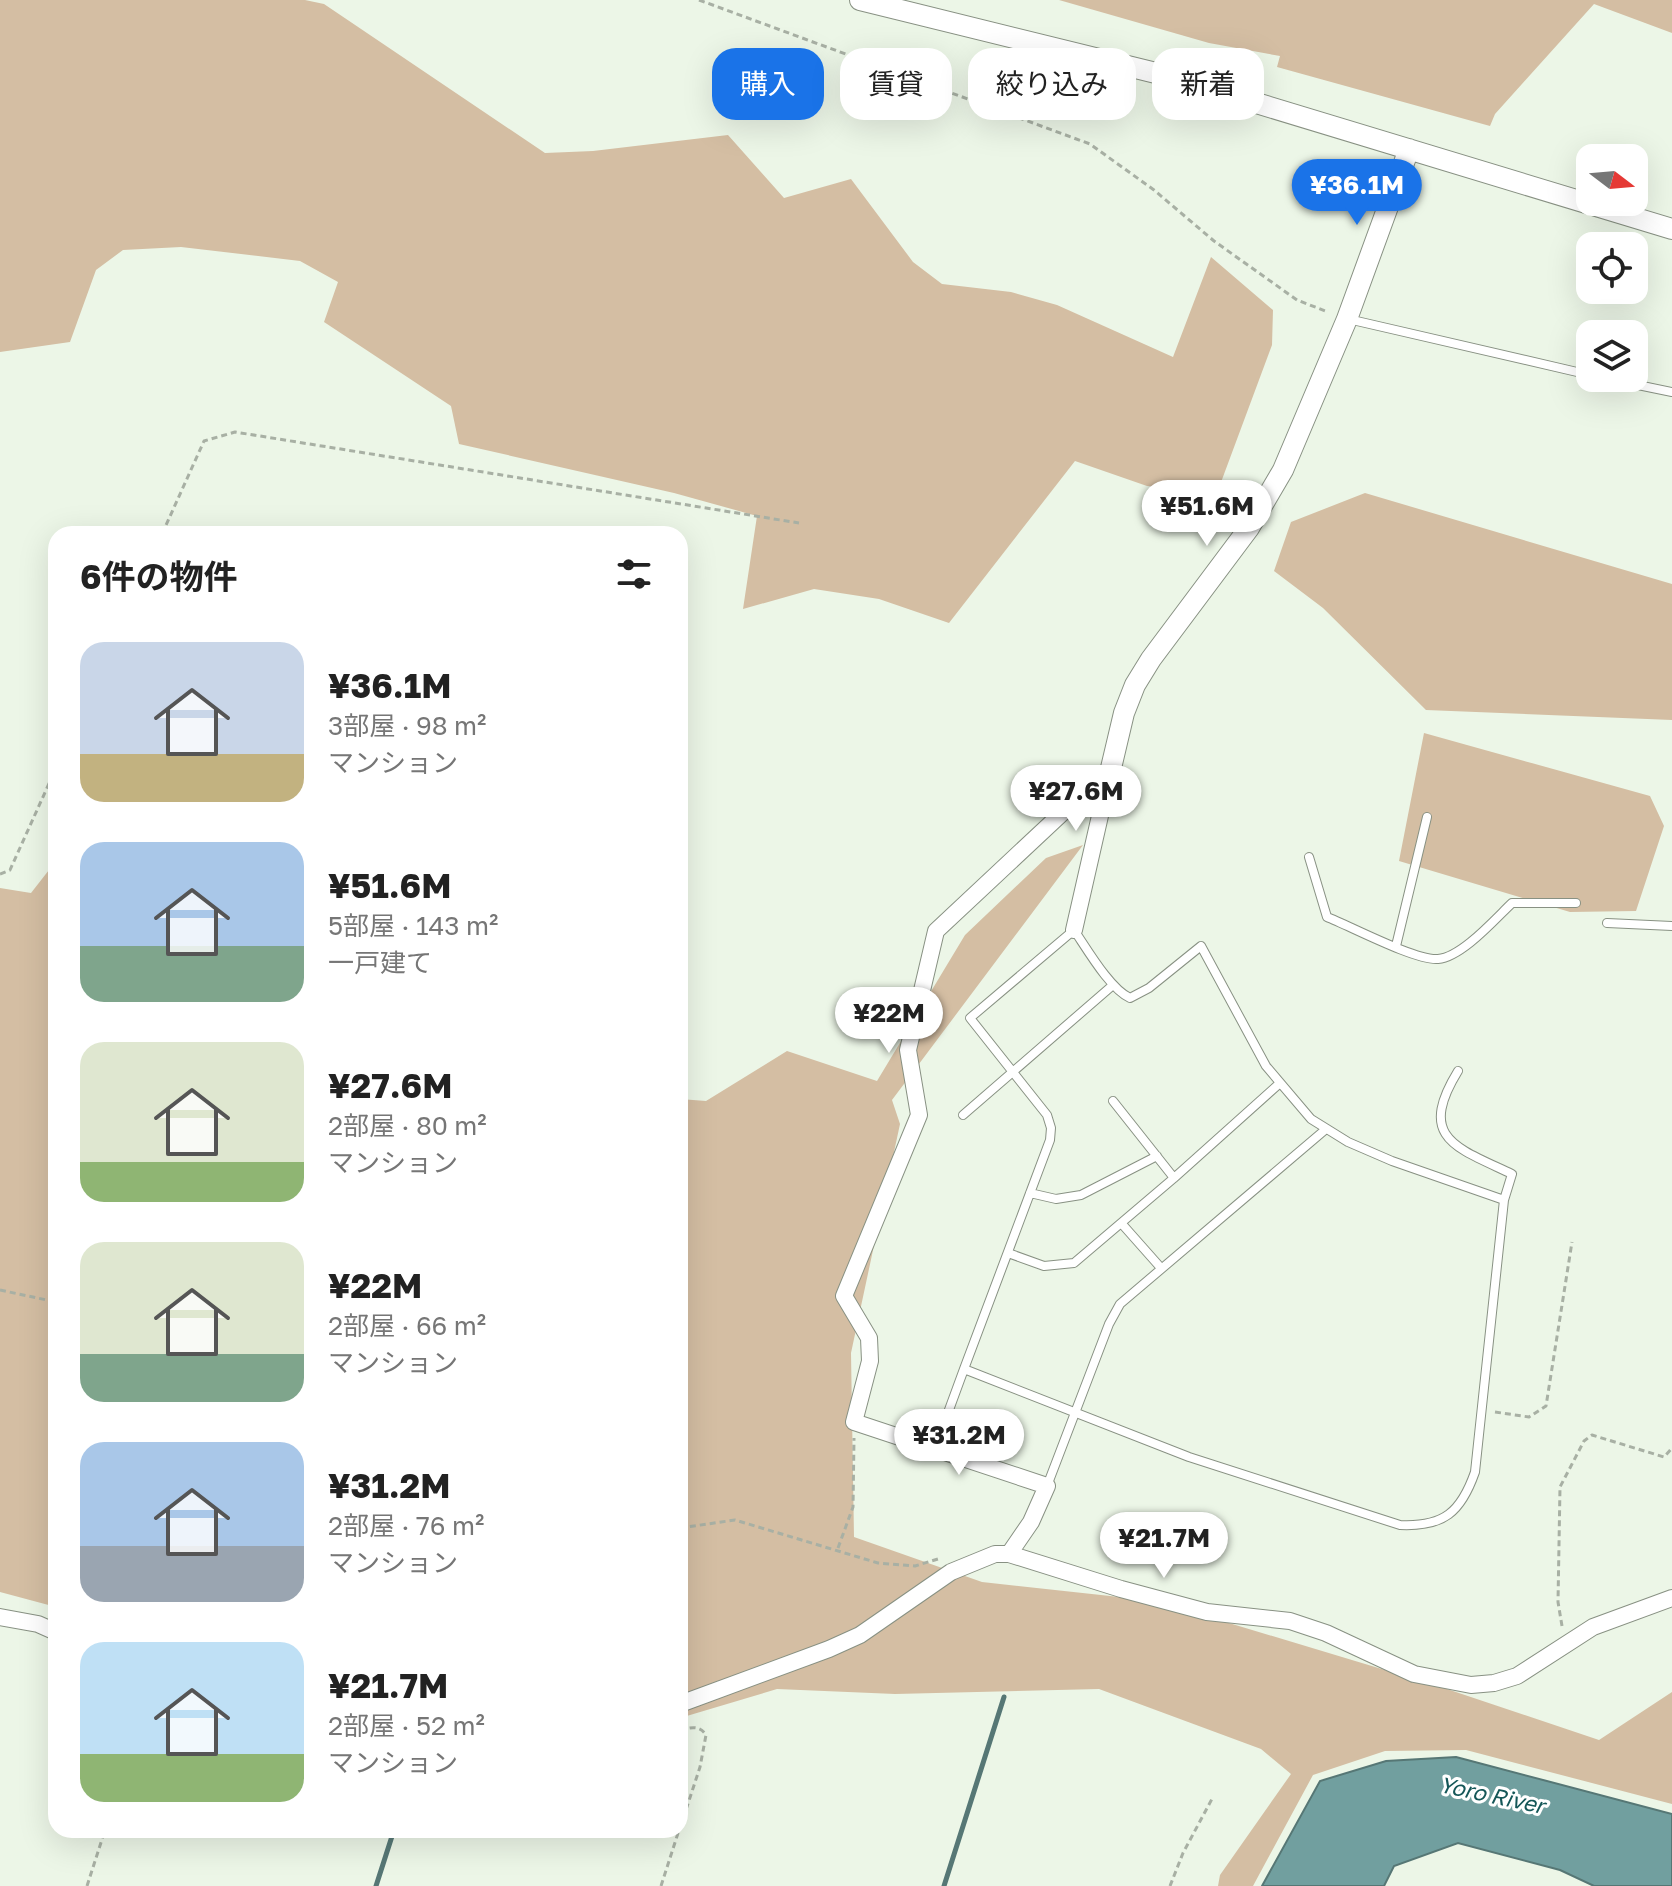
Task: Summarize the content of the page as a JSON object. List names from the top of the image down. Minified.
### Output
{"water":["Yoro River"],"north":"right","page":{"chip":["購入","賃貸","絞り込み","新着"],"price":["¥36.1M","¥51.6M","¥27.6M","¥22M","¥31.2M","¥21.7M"],"heading":"6件の物件","list":[{"name":"¥36.1M","note":"3部屋 · 98 m² · マンション"},{"name":"¥51.6M","note":"5部屋 · 143 m² · 一戸建て"},{"name":"¥27.6M","note":"2部屋 · 80 m² · マンション"},{"name":"¥22M","note":"2部屋 · 66 m² · マンション"},{"name":"¥31.2M","note":"2部屋 · 76 m² · マンション"},{"name":"¥21.7M","note":"2部屋 · 52 m² · マンション"}]}}
